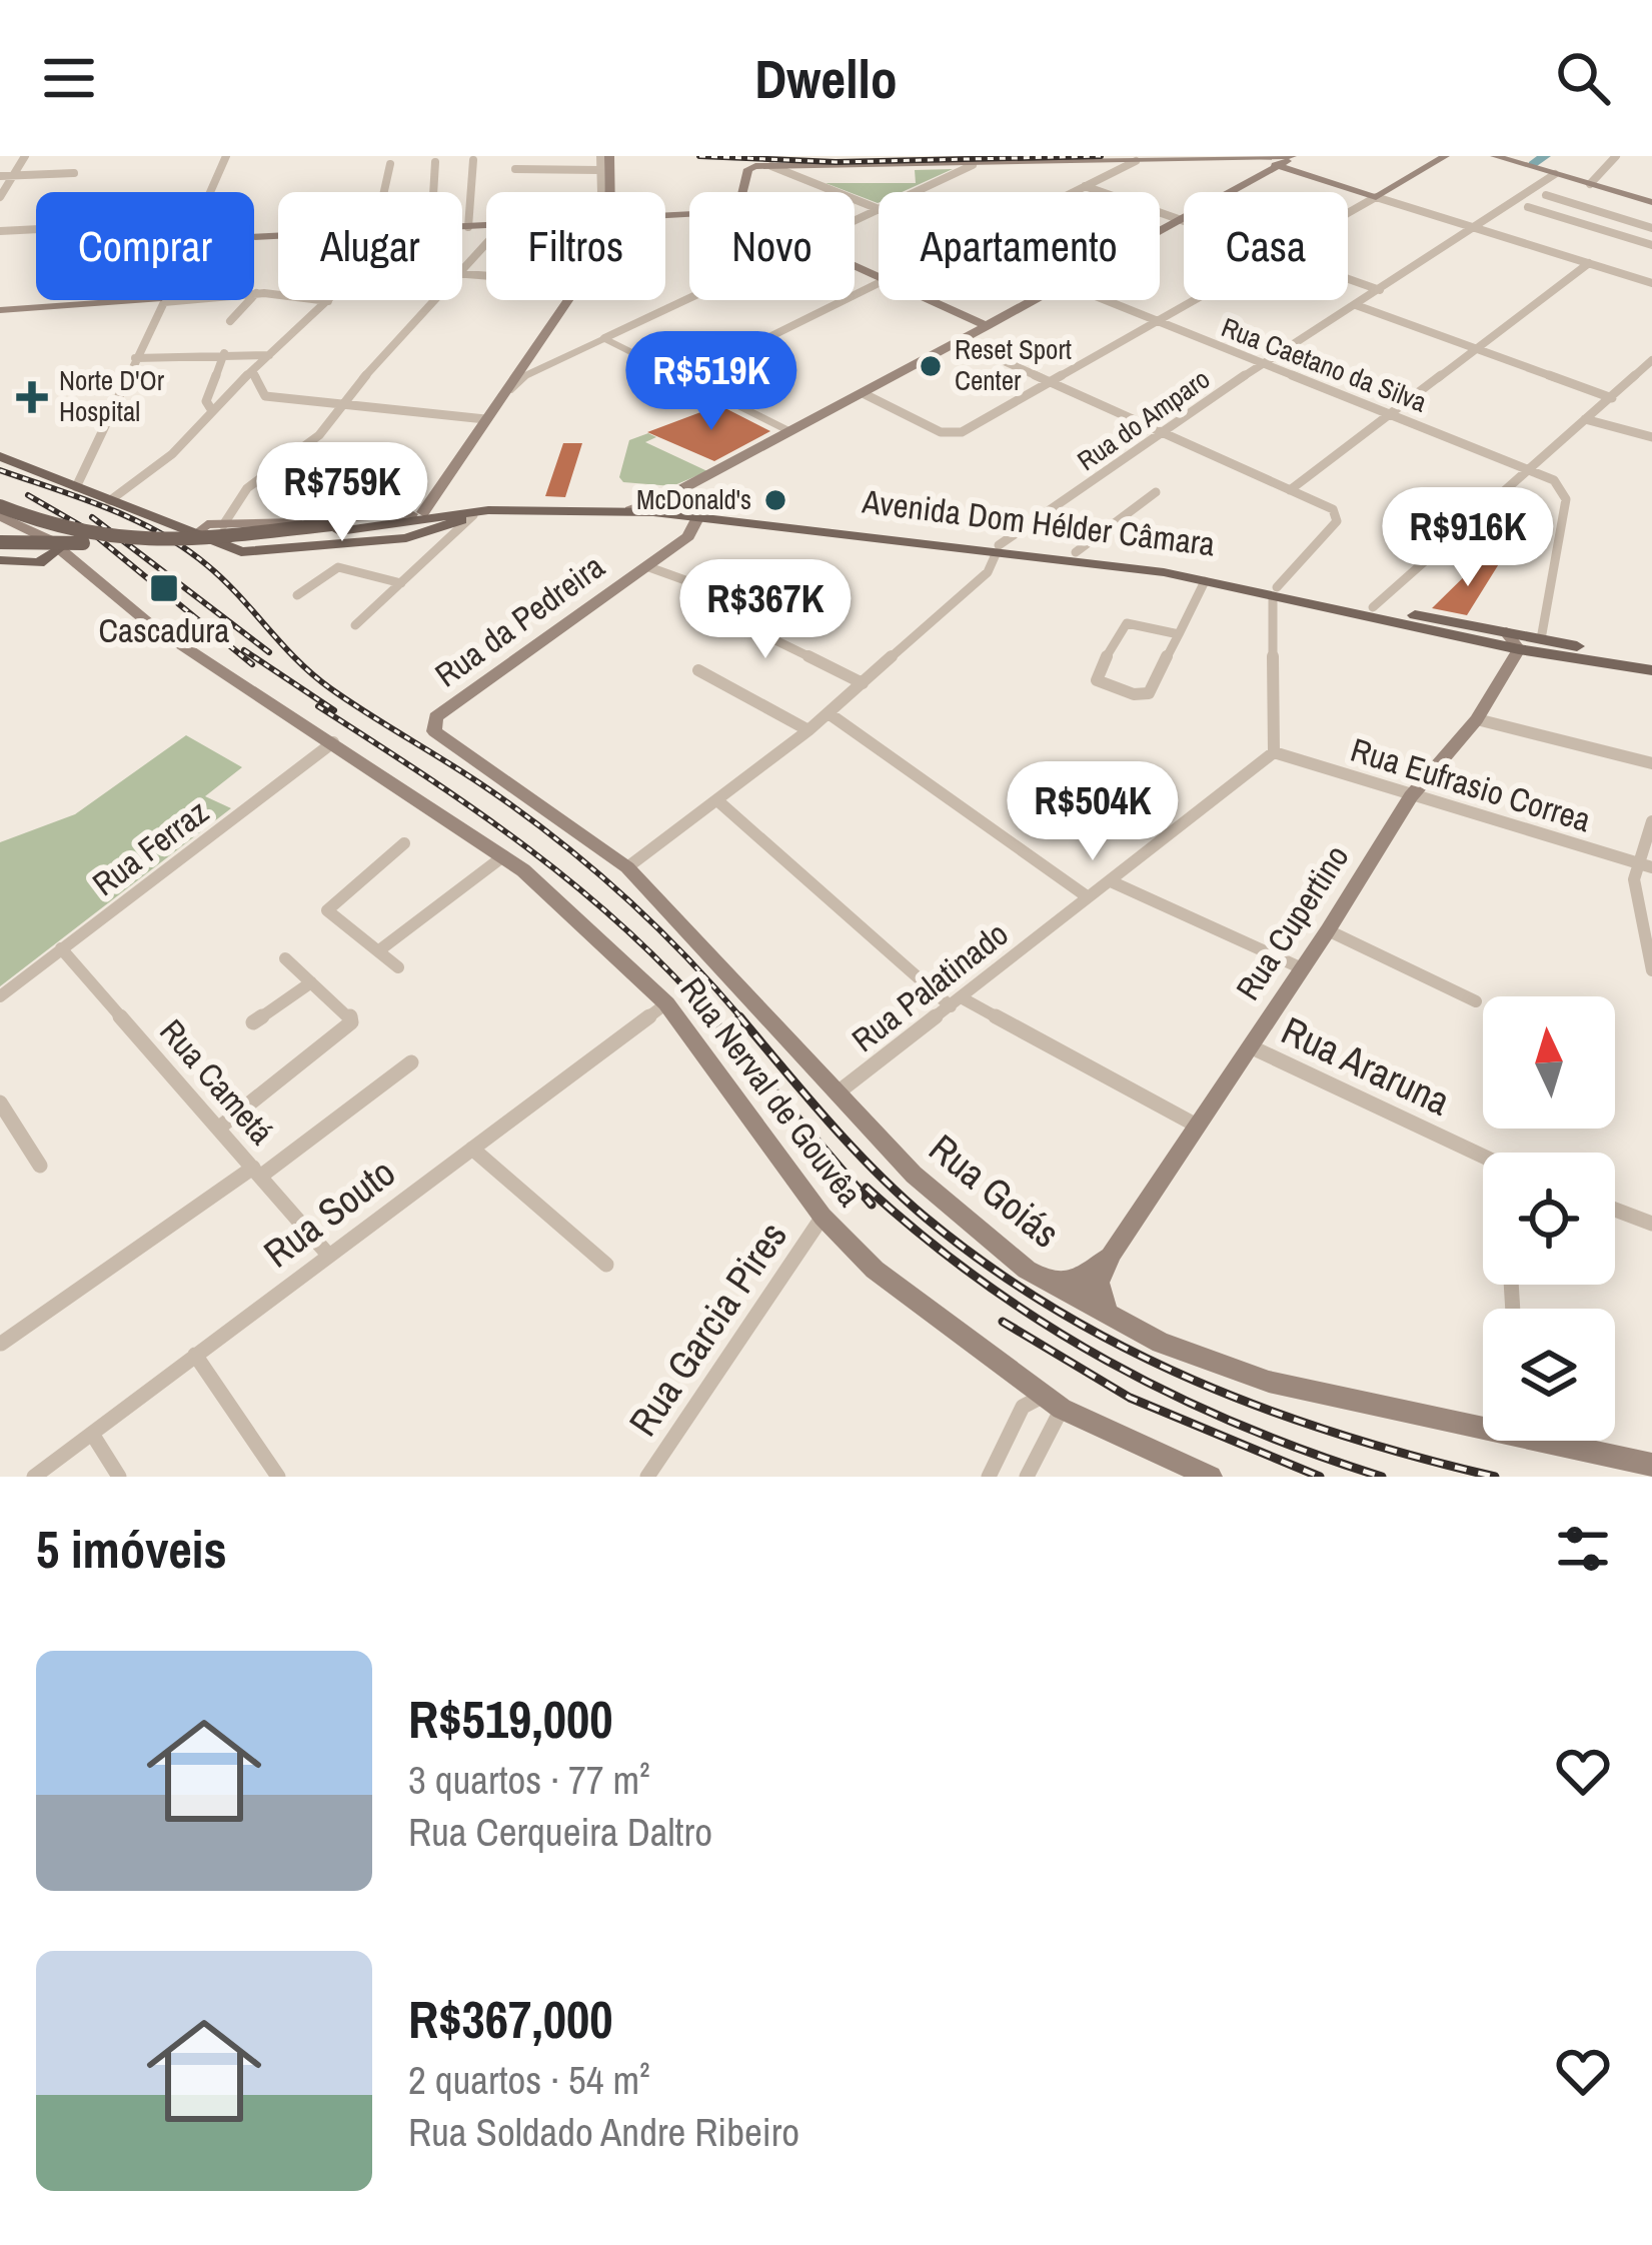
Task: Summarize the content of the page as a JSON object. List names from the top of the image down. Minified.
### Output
{"streets":{"main road":["Avenida Dom Hélder Câmara","Rua da Pedreira","Rua Cupertino","Rua Nerval de Gouvêa","Rua Goiás"],"street":["Rua Caetano da Silva","Rua do Amparo","Rua Eufrasio Correa","Rua Ferraz","Rua Palatinado","Rua Araruna","Rua Cametá","Rua Souto","Rua Garcia Pires"]},"crossings":[["Rua Caetano da Silva","Rua do Amparo"],["Rua do Amparo","Avenida Dom Hélder Câmara"],["Rua do Amparo","Rua Goiás"],["Avenida Dom Hélder Câmara","Rua da Pedreira"],["Avenida Dom Hélder Câmara","Rua Cupertino"],["Rua da Pedreira","Rua Goiás"],["Rua Eufrasio Correa","Rua Cupertino"],["Rua Eufrasio Correa","Rua Palatinado"],["Rua Ferraz","Rua Cametá"],["Rua Ferraz","Rua Nerval de Gouvêa"],["Rua Cupertino","Rua Araruna"],["Rua Cupertino","Rua Goiás"],["Rua Palatinado","Rua Goiás"],["Rua Cametá","Rua Souto"],["Rua Nerval de Gouvêa","Rua Souto"],["Rua Nerval de Gouvêa","Rua Garcia Pires"]],"places":{"other":["Reset Sport Center","McDonald's"],"health":["Norte D'Or Hospital"],"transit":["Cascadura"]},"north":"top","page":{"header":"Dwello","chip":["Comprar","Alugar","Filtros","Novo","Apartamento","Casa"],"price":["R$519K","R$759K","R$916K","R$367K","R$504K"],"heading":"5 imóveis","list":[{"name":"R$519,000","note":"3 quartos · 77 m² · Rua Cerqueira Daltro"},{"name":"R$367,000","note":"2 quartos · 54 m² · Rua Soldado Andre Ribeiro"}]}}
